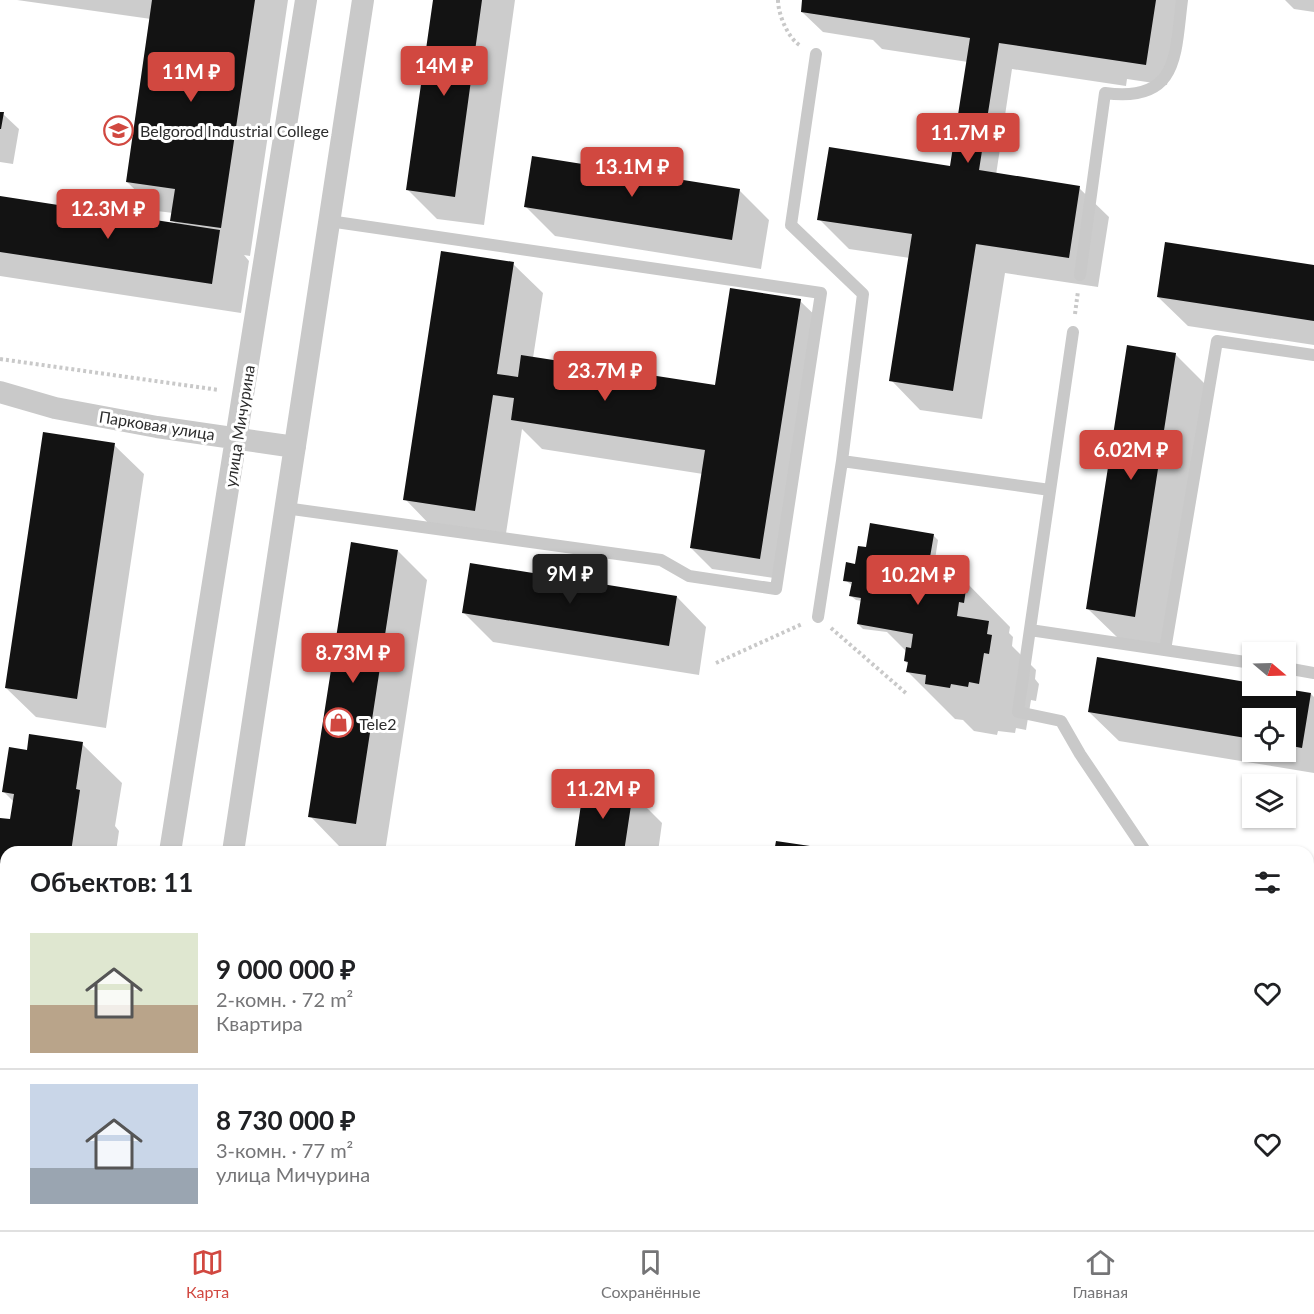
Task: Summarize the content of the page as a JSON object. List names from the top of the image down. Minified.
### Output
{"streets":{"street":["Парковая улица","улица Мичурина"]},"crossings":[["Парковая улица","улица Мичурина"]],"places":{"school or university":["Belgorod Industrial College"],"shop":["Tele2"]},"north":"right","page":{"price":["14M ₽","11M ₽","11.7M ₽","13.1M ₽","12.3M ₽","23.7M ₽","6.02M ₽","9M ₽","10.2M ₽","8.73M ₽","11.2M ₽"],"heading":"Объектов: 11","list":[{"name":"9 000 000 ₽","note":"2-комн. · 72 m² · Квартира"},{"name":"8 730 000 ₽","note":"3-комн. · 77 m² · улица Мичурина"}],"tabs":["Карта","Сохранённые","Главная"]}}
